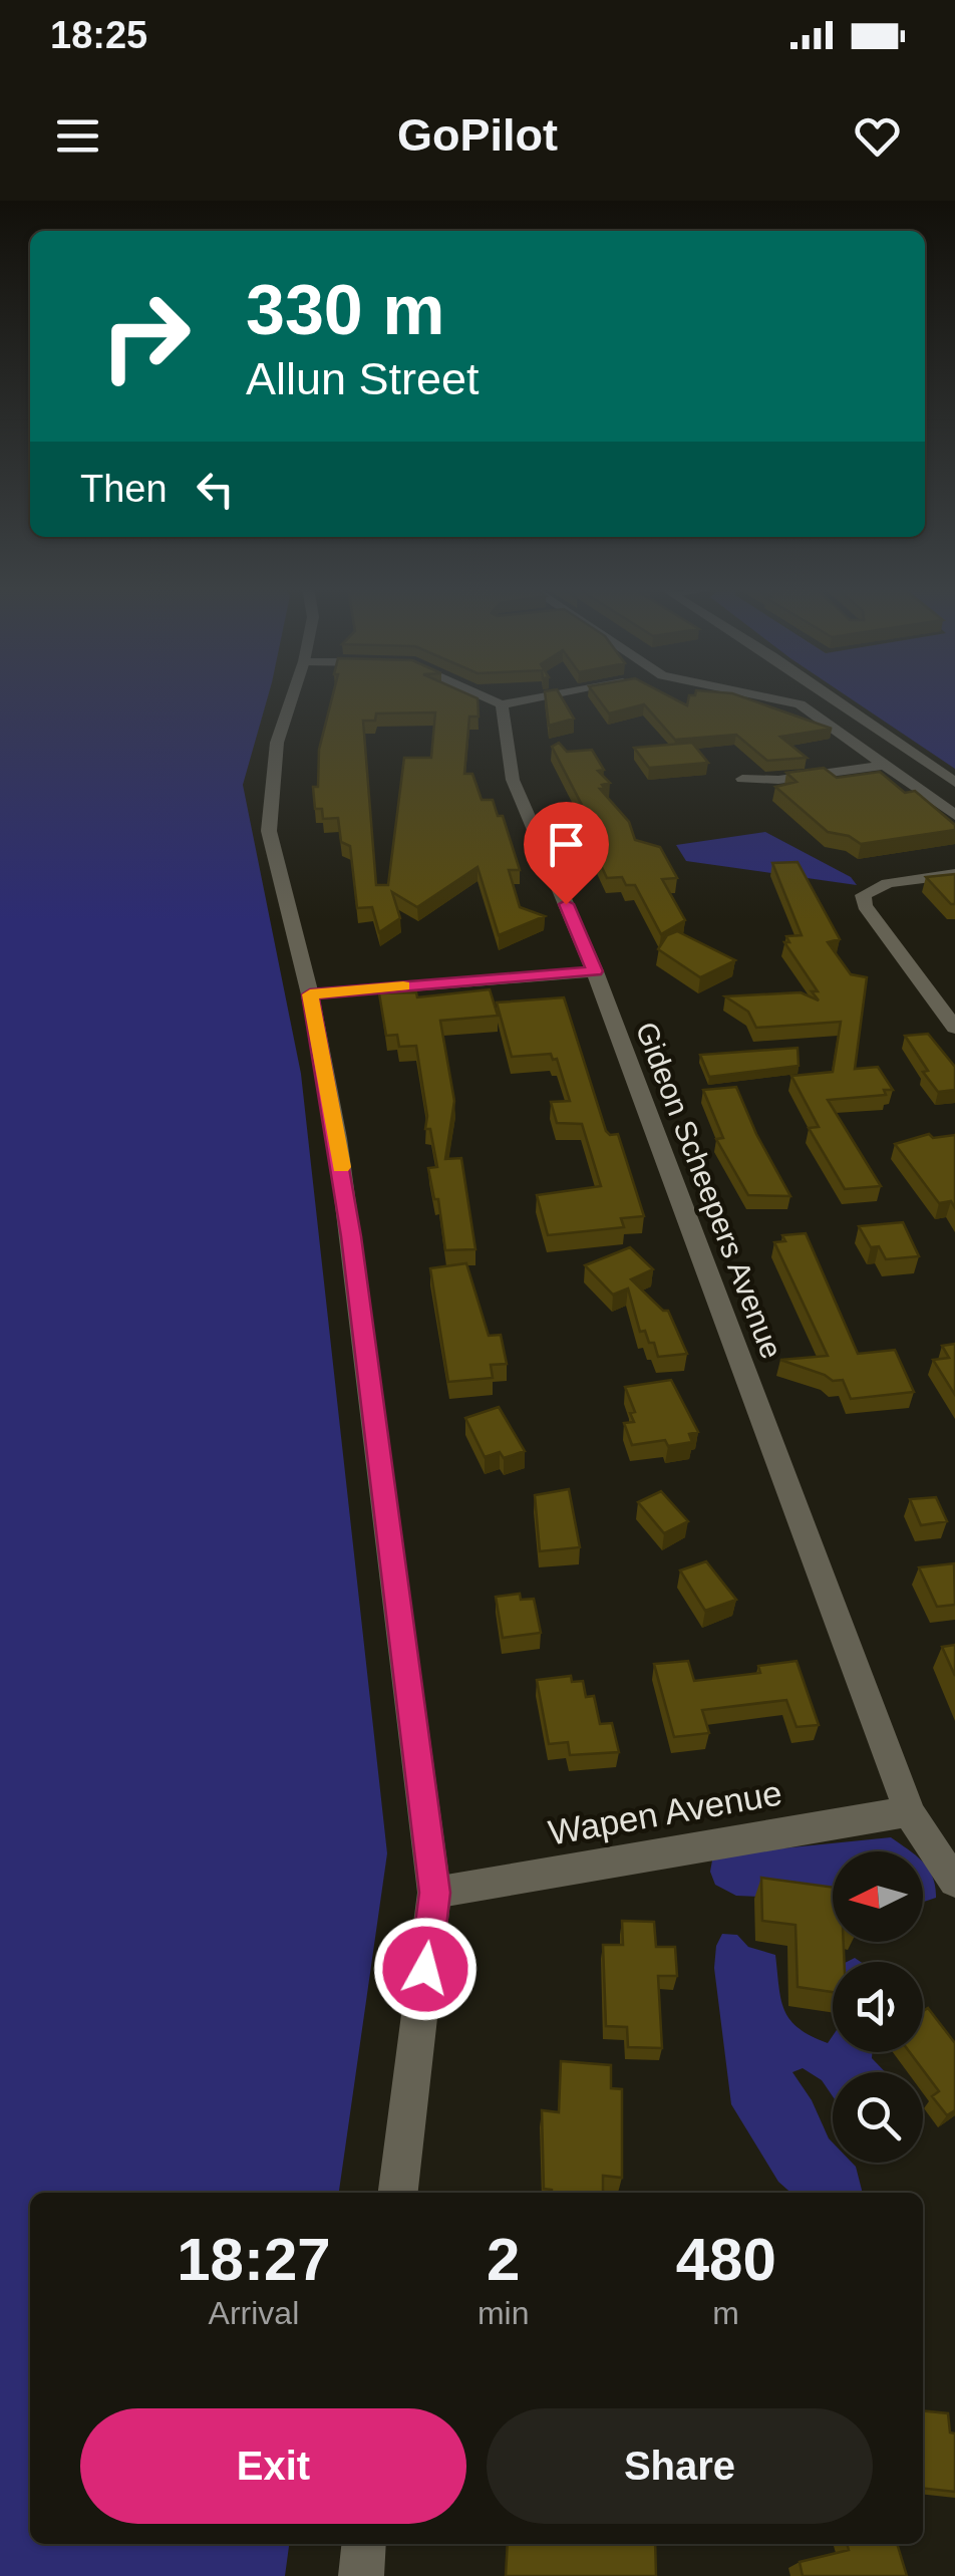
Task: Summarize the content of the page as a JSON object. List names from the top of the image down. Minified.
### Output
{"streets":{"street":["Gideon Scheepers Avenue","Wapen Avenue"]},"crossings":[["Gideon Scheepers Avenue","Wapen Avenue"]],"north":"left","page":{"status":"18:25","header":"GoPilot","turn":["330 m","Allun Street"],"then":"Then","eta":["18:27","Arrival","2","min","480","m"],"buttons":["Exit","Share"]}}
